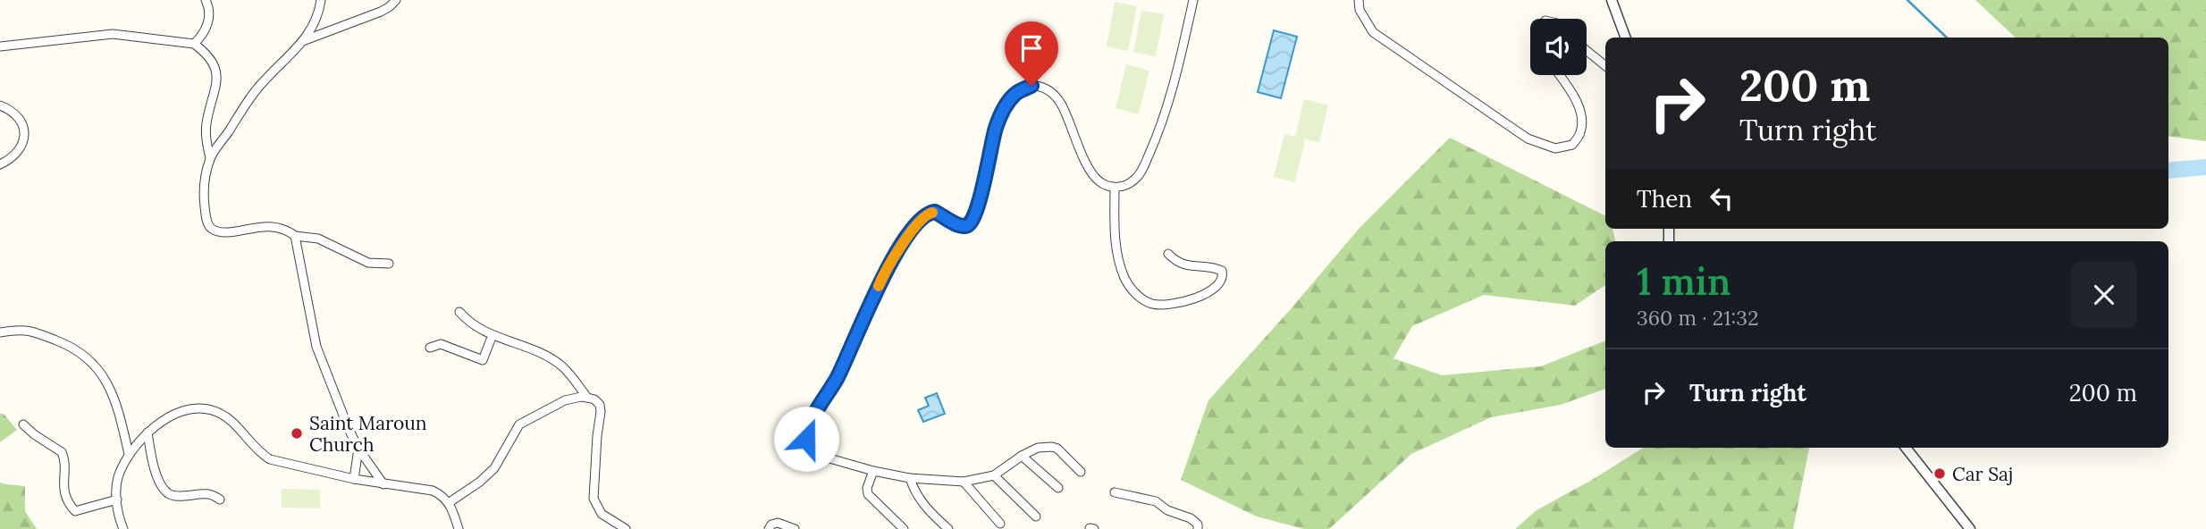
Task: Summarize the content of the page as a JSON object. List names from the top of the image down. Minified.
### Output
{"places":["Saint Maroun Church","Car Saj"],"page":{"turn":["200 m","Turn right"],"then":"Then","heading":["1 min","360 m · 21:32"],"list":[{"name":"Turn right","value":"200 m"}]}}
